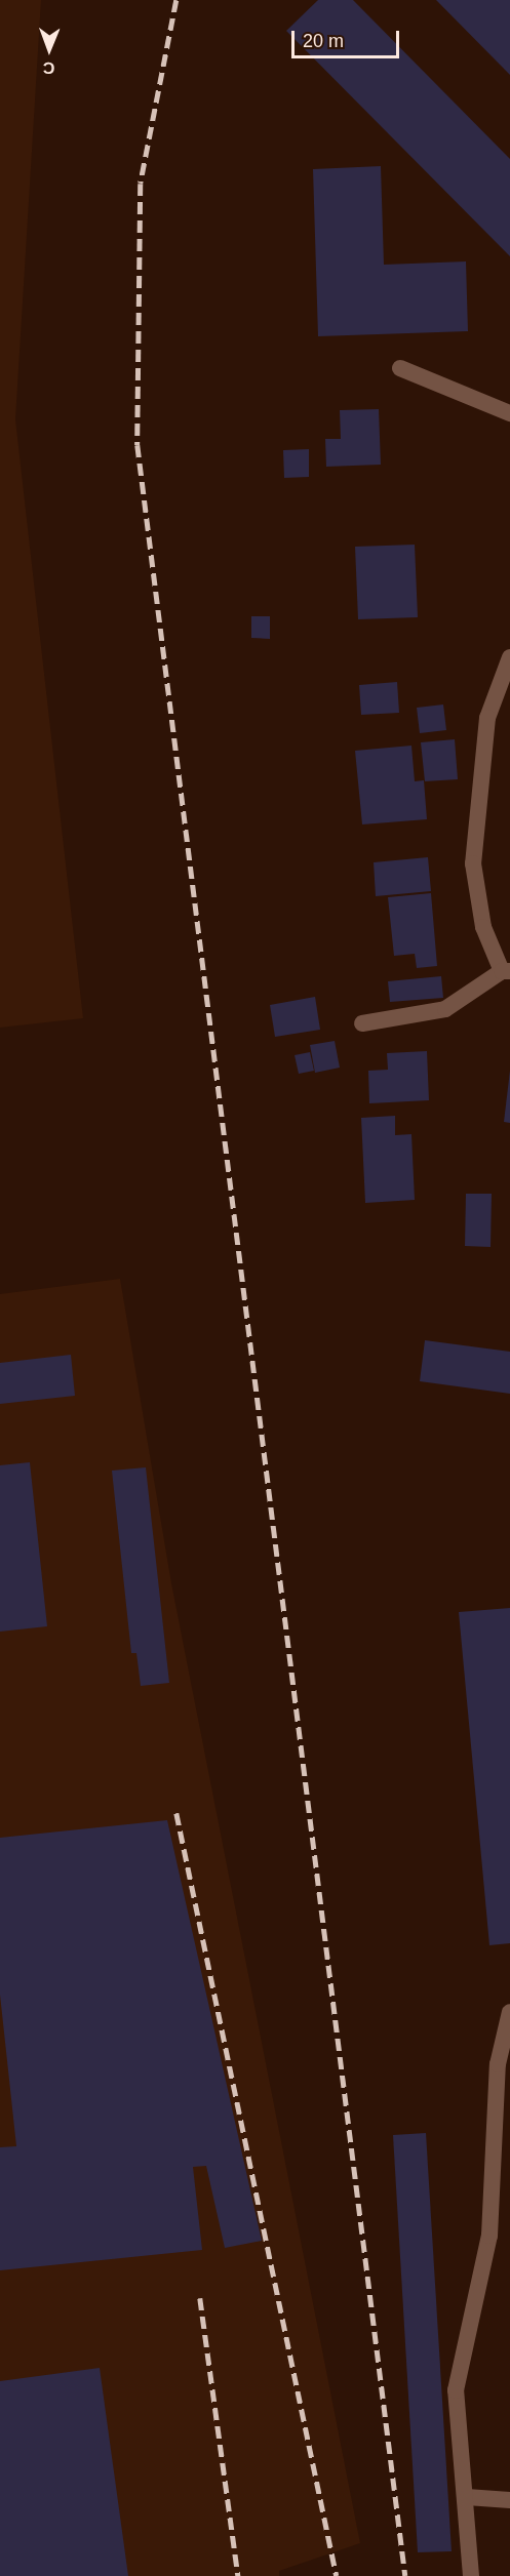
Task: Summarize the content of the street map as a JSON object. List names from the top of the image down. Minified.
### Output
{"scale_bar":"20 m","north":"bottom"}
